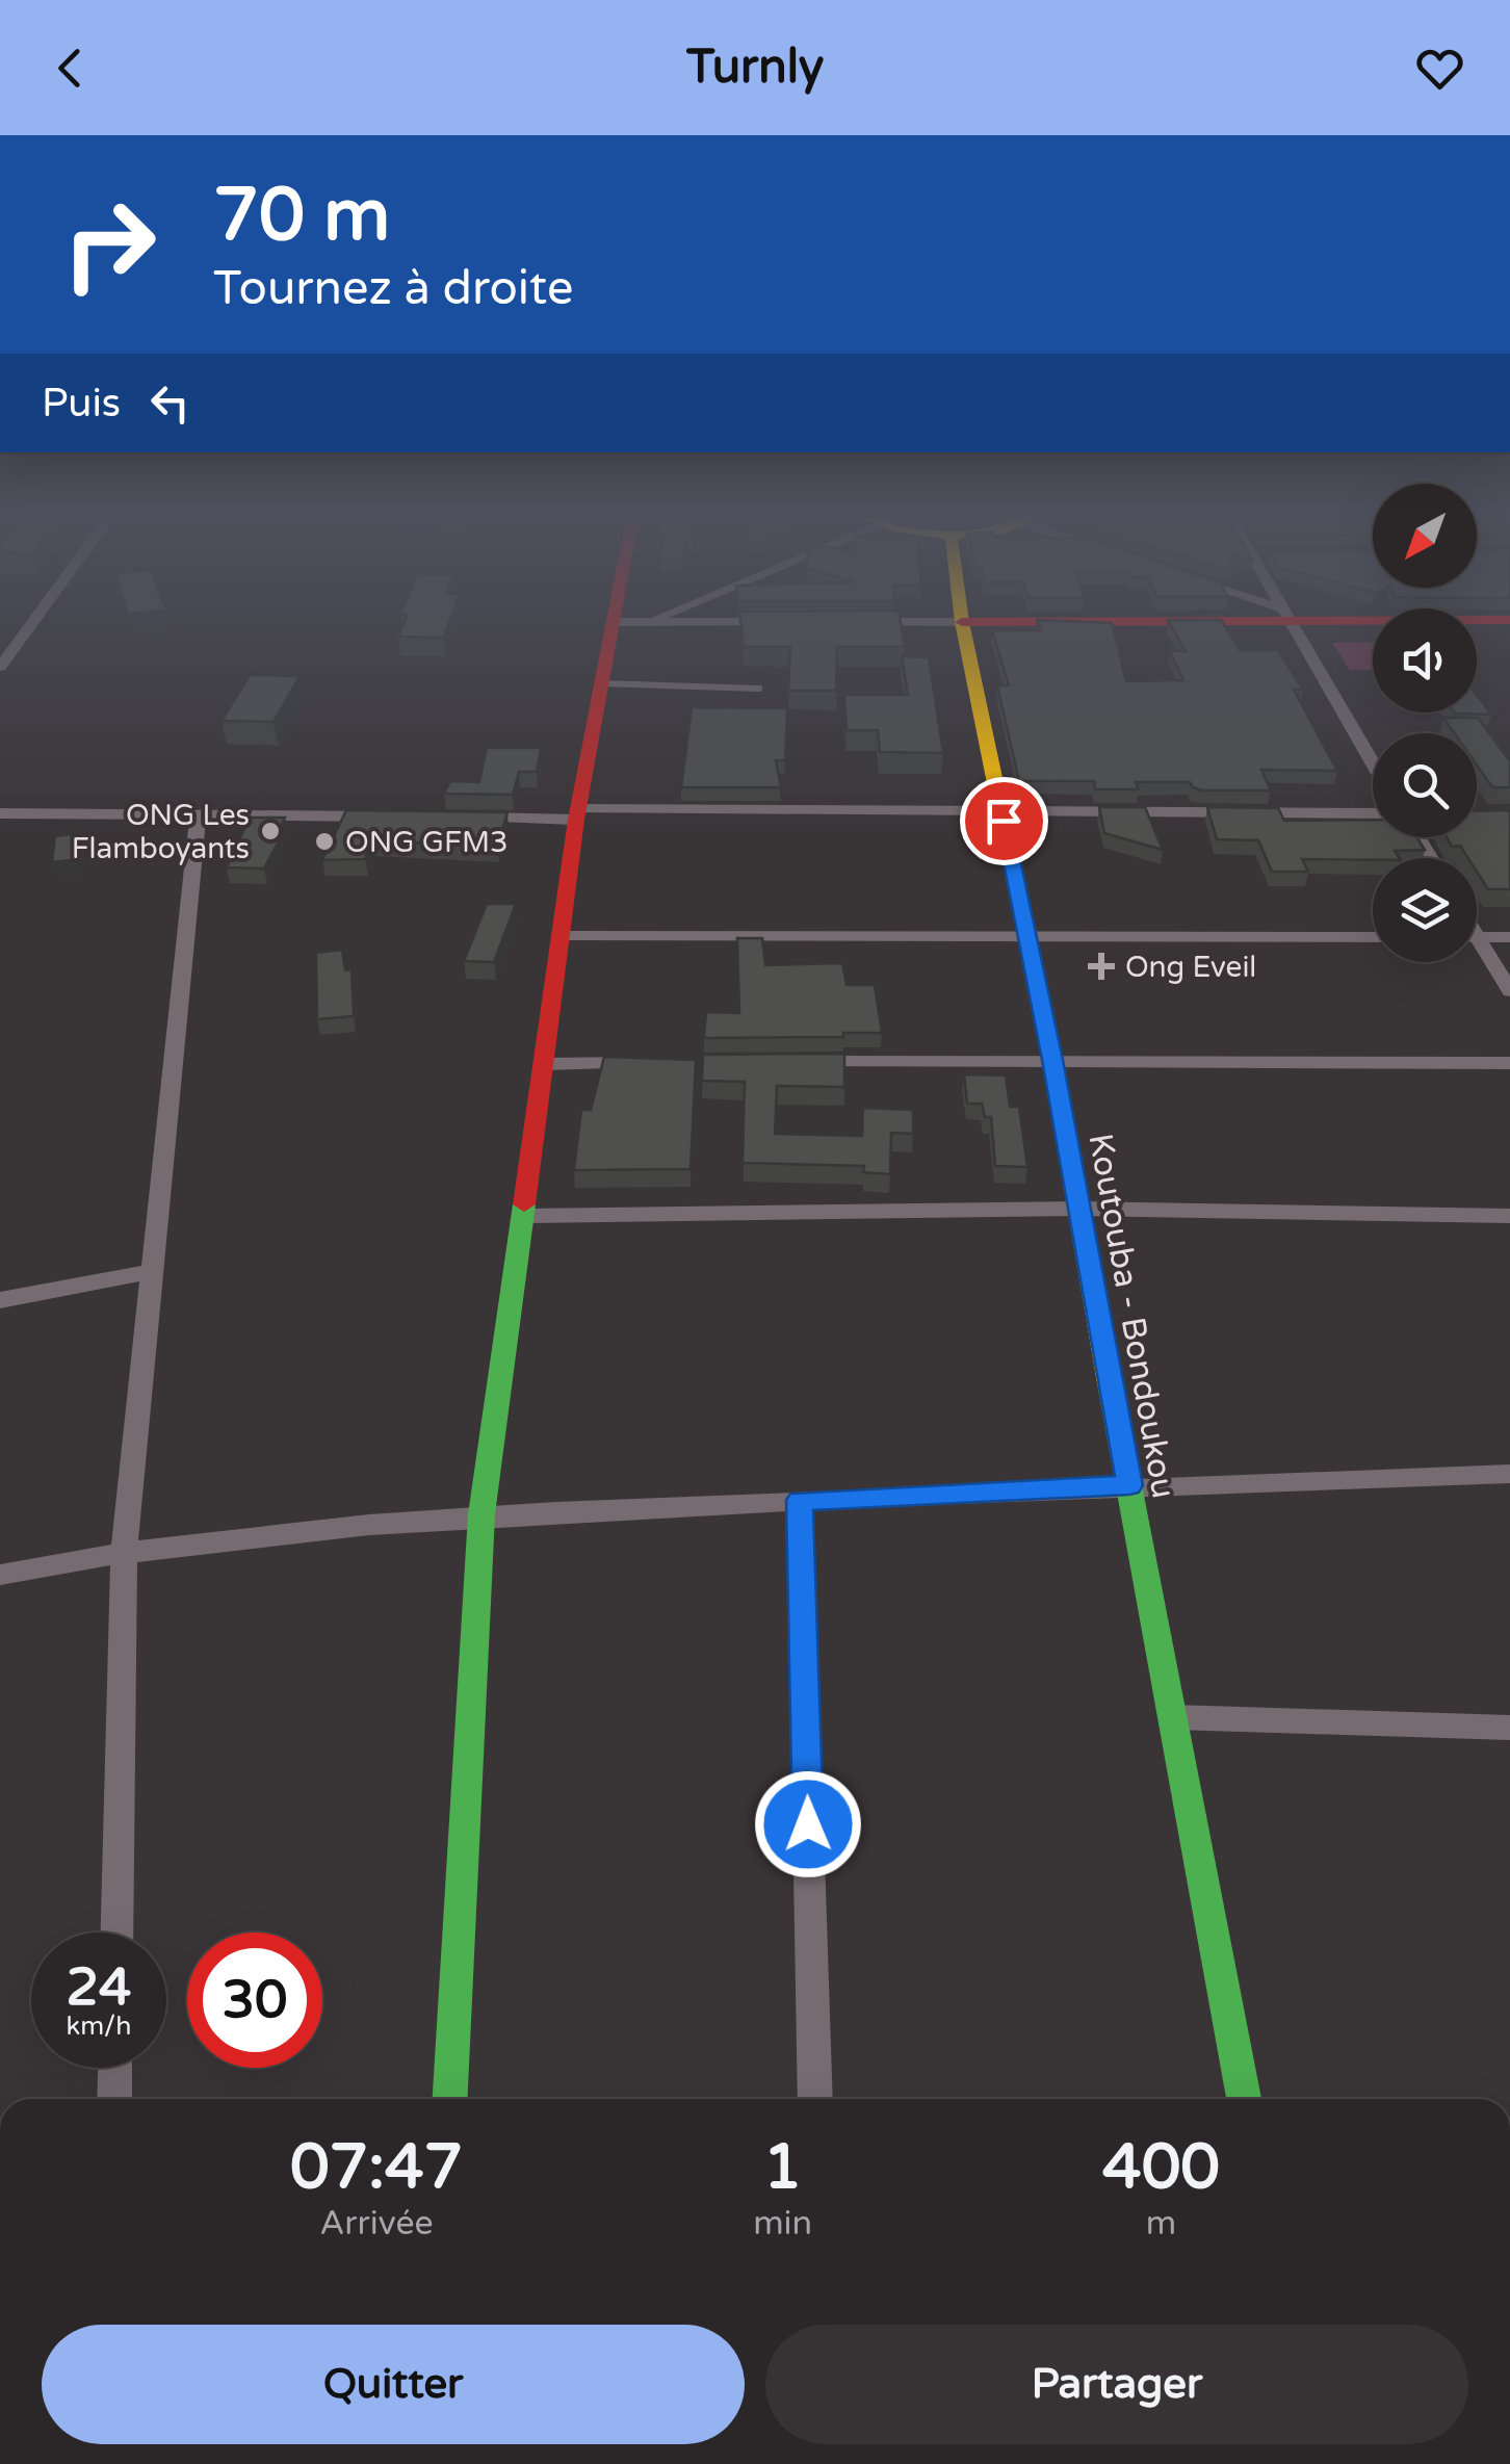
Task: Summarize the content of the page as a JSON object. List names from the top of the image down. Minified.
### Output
{"streets":{"main road":["Koutouba - Bondoukou"]},"places":{"other":["ONG Les Flamboyants","ONG GFM3"],"health":["Ong Eveil"]},"north":"bottom left","page":{"header":"Turnly","turn":["70 m","Tournez à droite"],"then":"Puis","speed":"24 km/h","limit":"30","eta":["07:47","Arrivée","1","min","400","m"],"buttons":["Quitter","Partager"]}}
